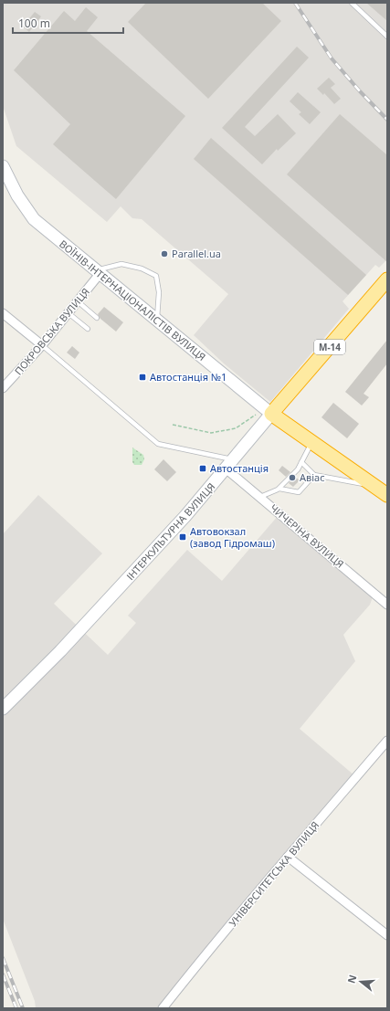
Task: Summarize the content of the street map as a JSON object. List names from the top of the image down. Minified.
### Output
{"streets":{"highway":["ВОЇНІВ-ІНТЕРНАЦІОНАЛІСТІВ ВУЛИЦЯ","М-14","ІНТЕРКУЛЬТУРНА ВУЛИЦЯ"],"street":["ПОКРОВСЬКА ВУЛИЦЯ","ЧИЧЕРІНА ВУЛИЦЯ","УНІВЕРСИТЕТСЬКА ВУЛИЦЯ"]},"crossings":[["ВОЇНІВ-ІНТЕРНАЦІОНАЛІСТІВ ВУЛИЦЯ","ПОКРОВСЬКА ВУЛИЦЯ"],["ВОЇНІВ-ІНТЕРНАЦІОНАЛІСТІВ ВУЛИЦЯ","ІНТЕРКУЛЬТУРНА ВУЛИЦЯ"],["ІНТЕРКУЛЬТУРНА ВУЛИЦЯ","ЧИЧЕРІНА ВУЛИЦЯ"]],"places":{"other":["Parallel.ua","Авіас"],"transit":["Автостанція №1","Автостанція","Автовокзал (завод Гідромаш)"]},"scale_bar":"100 m","north":"left"}
